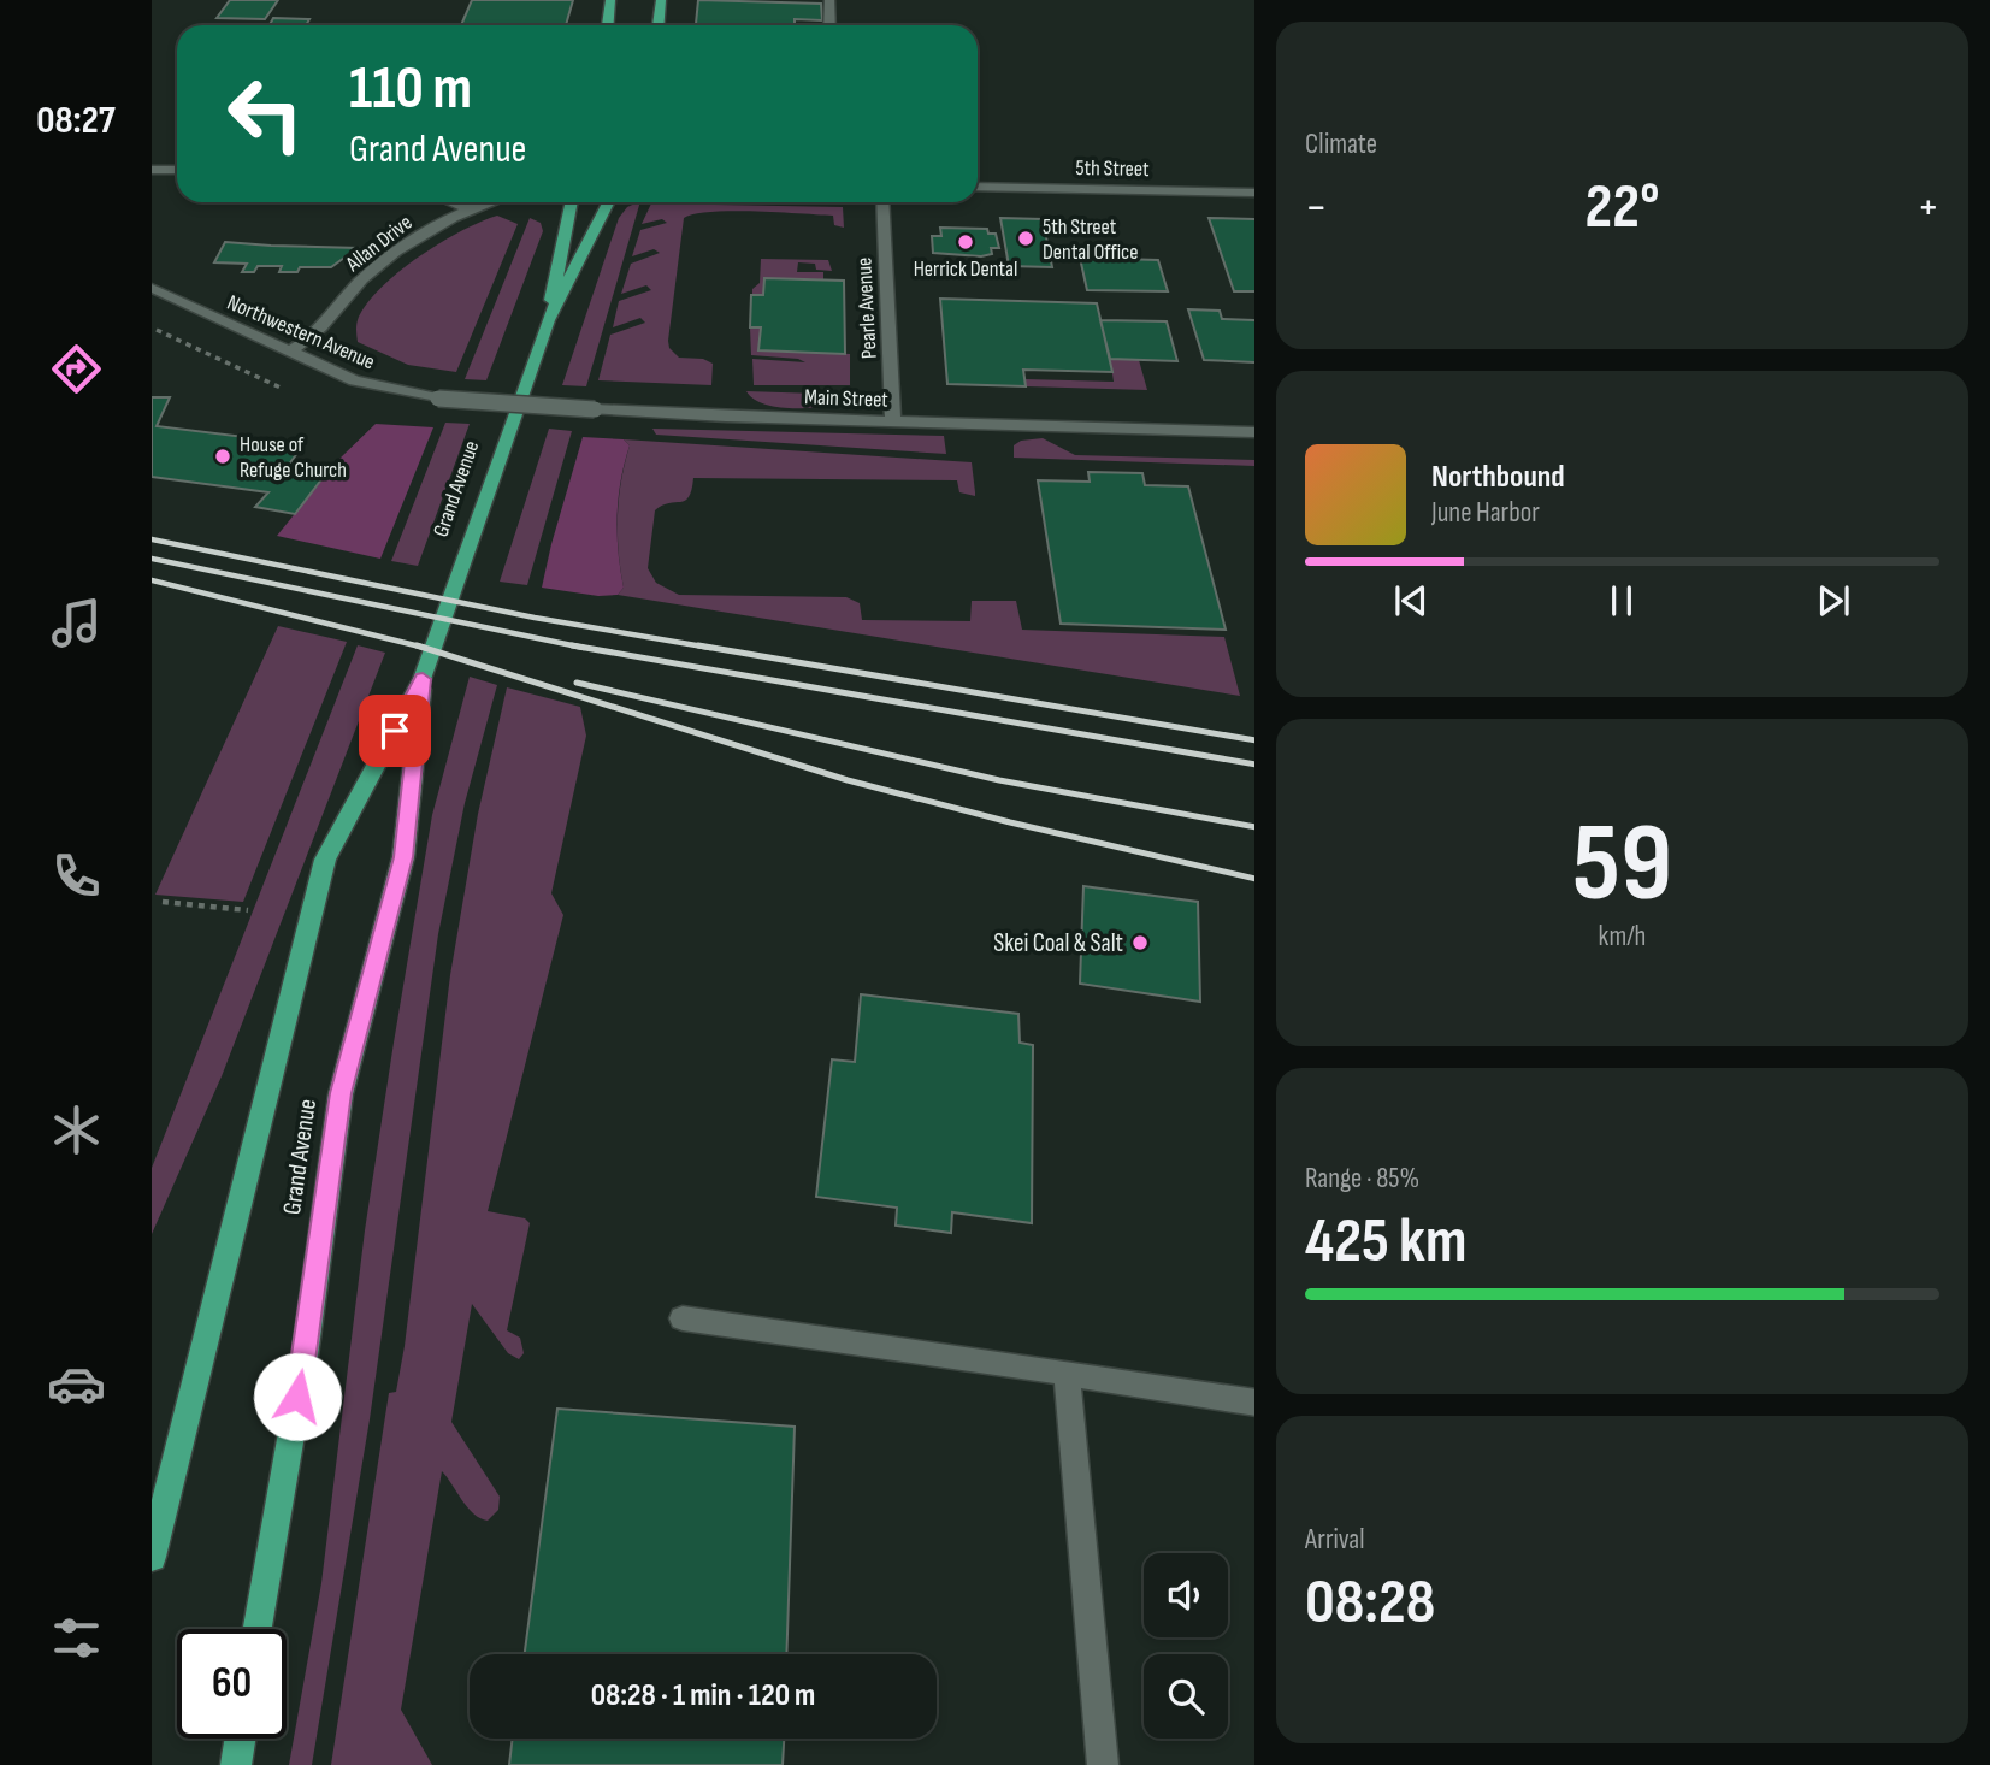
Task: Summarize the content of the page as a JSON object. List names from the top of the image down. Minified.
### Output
{"streets":{"main road":["Grand Avenue"],"street":["5th Street","Allan Drive","Pearle Avenue","Northwestern Avenue","Main Street"]},"crossings":[["Allan Drive","Northwestern Avenue"],["Pearle Avenue","Main Street"],["Northwestern Avenue","Main Street"]],"places":["5th Street Dental Office","Herrick Dental","House of Refuge Church","Skei Coal & Salt"],"page":{"tabs":"08:27","tile":["Climate",["59","km/h"],["Range · 85%","425 km"],["Arrival","08:28"]],"turn":["110 m","Grand Avenue"],"heat":["−","22°","+"],"song":["Northbound","June Harbor"],"limit":"60","trip":"08:28 · 1 min · 120 m"}}
